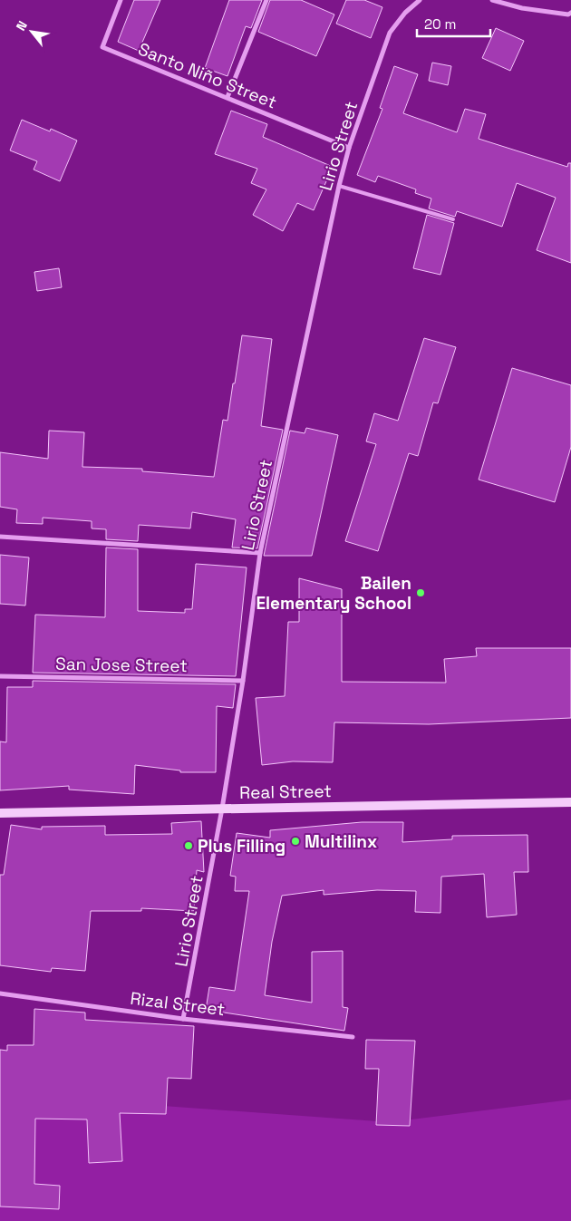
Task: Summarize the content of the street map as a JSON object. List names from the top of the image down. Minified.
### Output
{"streets":{"main road":["Real Street"],"street":["Santo Niño Street","Lirio Street","San Jose Street","Rizal Street"]},"crossings":[["Santo Niño Street","Lirio Street"],["Lirio Street","San Jose Street"],["Lirio Street","Real Street"],["Lirio Street","Rizal Street"]],"places":["Bailen Elementary School","Multilinx","Plus Filling"],"scale_bar":"20 m","north":"top left"}
